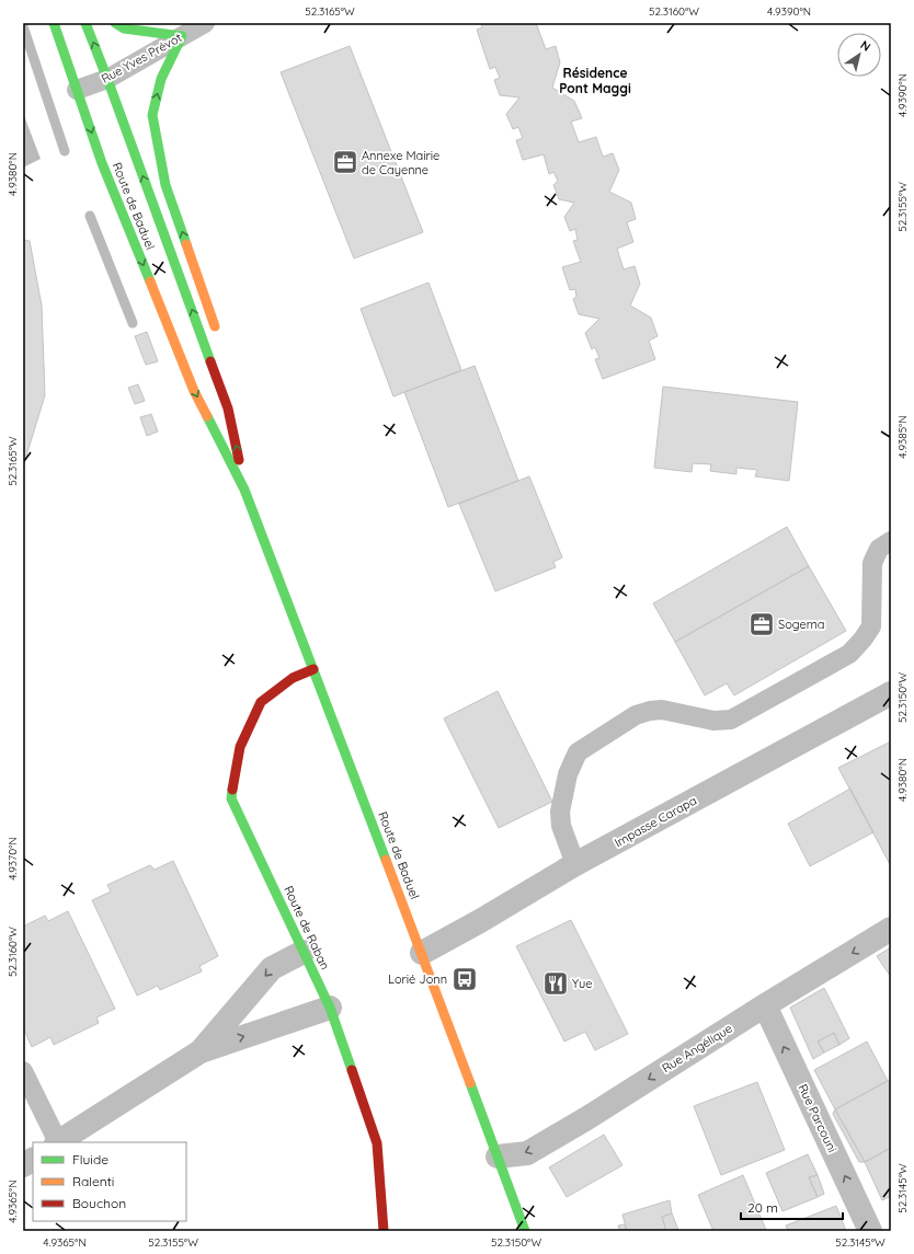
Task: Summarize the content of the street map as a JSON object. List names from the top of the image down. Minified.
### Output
{"streets":{"main road":["Route de Baduel","Route de Raban"],"street":["Impasse Carapa","Rue Angélique","Rue Parcouni"],"lane":["Rue Yves Prévot"]},"crossings":[["Rue Yves Prévot","Route de Baduel"],["Route de Baduel","Impasse Carapa"],["Route de Baduel","Route de Raban"],["Route de Baduel","Rue Angélique"],["Rue Angélique","Rue Parcouni"]],"one_way":["Rue Angélique","Rue Parcouni"],"districts":["Résidence Pont Maggi"],"places":{"office":["Annexe Mairie de Cayenne","Sogema"],"bus stop":["Lorié Jonn"],"restaurant":["Yue"]},"legend":["Fluide","Ralenti","Bouchon"],"scale_bar":"20 m","north":"top right","coordinates":["52.3165°W","52.3160°W","4.9390°N","4.9380°N","52.3155°W","4.9385°N","52.3150°W","4.9370°N","52.3145°W","4.9365°N"]}
